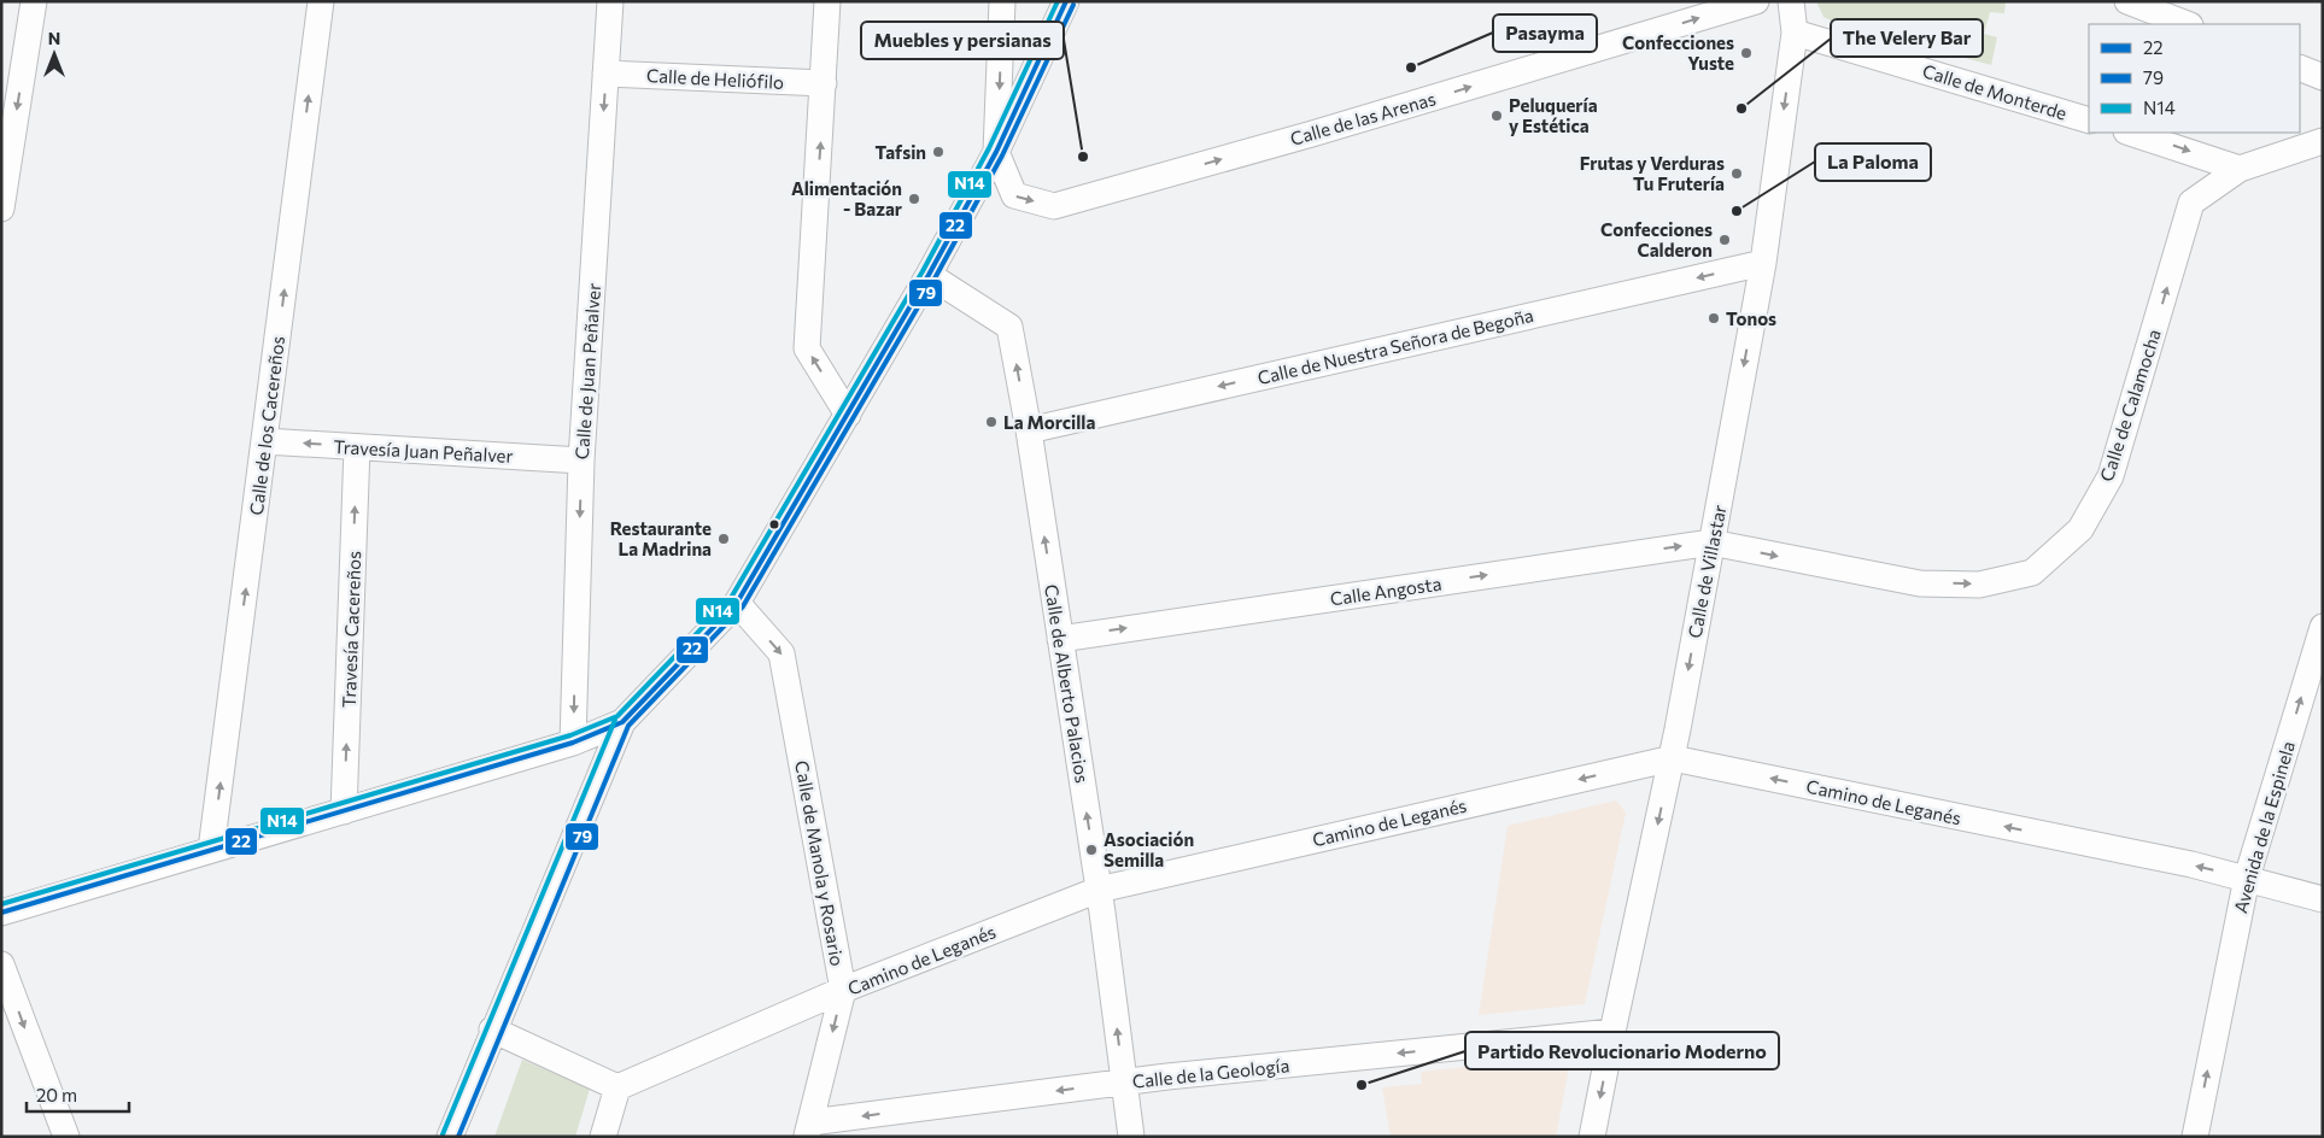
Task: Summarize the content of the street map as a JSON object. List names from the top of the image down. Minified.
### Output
{"streets":{"street":["Calle de Heliófilo","Calle de Monterde","Calle de las Arenas","Calle de Nuestra Señora de Begoña","Calle de Juan Peñalver","Calle de Calamocha","Calle de los Cacereños","Travesía Juan Peñalver","Calle de Villastar","Calle Angosta","Travesía Cacereños","Calle de Alberto Palacios","Camino de Leganés","Avenida de la Espinela","Calle de Manola y Rosario","Calle de la Geología"]},"crossings":[["Calle de Heliófilo","Calle de Juan Peñalver"],["Calle de Monterde","Calle de Villastar"],["Calle de Nuestra Señora de Begoña","Calle de Villastar"],["Calle de Nuestra Señora de Begoña","Calle de Alberto Palacios"],["Calle de Juan Peñalver","Travesía Juan Peñalver"],["Calle de Calamocha","Calle de Villastar"],["Calle de Calamocha","Calle Angosta"],["Calle de los Cacereños","Travesía Juan Peñalver"],["Travesía Juan Peñalver","Travesía Cacereños"],["Calle de Villastar","Calle Angosta"],["Calle de Villastar","Camino de Leganés"],["Calle de Villastar","Calle de la Geología"],["Calle Angosta","Calle de Alberto Palacios"],["Calle de Alberto Palacios","Camino de Leganés"],["Calle de Alberto Palacios","Calle de la Geología"],["Camino de Leganés","Avenida de la Espinela"],["Camino de Leganés","Calle de Manola y Rosario"],["Calle de Manola y Rosario","Calle de la Geología"]],"one_way":["Calle de las Arenas","Calle de Nuestra Señora de Begoña","Calle de Calamocha","Calle de los Cacereños","Calle de Villastar","Calle Angosta","Travesía Cacereños","Calle de Alberto Palacios","Camino de Leganés","Avenida de la Espinela","Calle de Manola y Rosario","Calle de la Geología"],"places":["Confecciones Yuste","Pasayma","The Velery Bar","Peluquería y Estética","Tafsin","Muebles y persianas","Frutas y Verduras Tu Frutería","Alimentación - Bazar","La Paloma","Confecciones Calderon","Tonos","La Morcilla","Restaurante La Madrina","Asociación Semilla","Partido Revolucionario Moderno"],"lines":["transit line 22","transit line N14","transit line 79"],"legend":["22","79","N14"],"scale_bar":"20 m","north":"top"}
